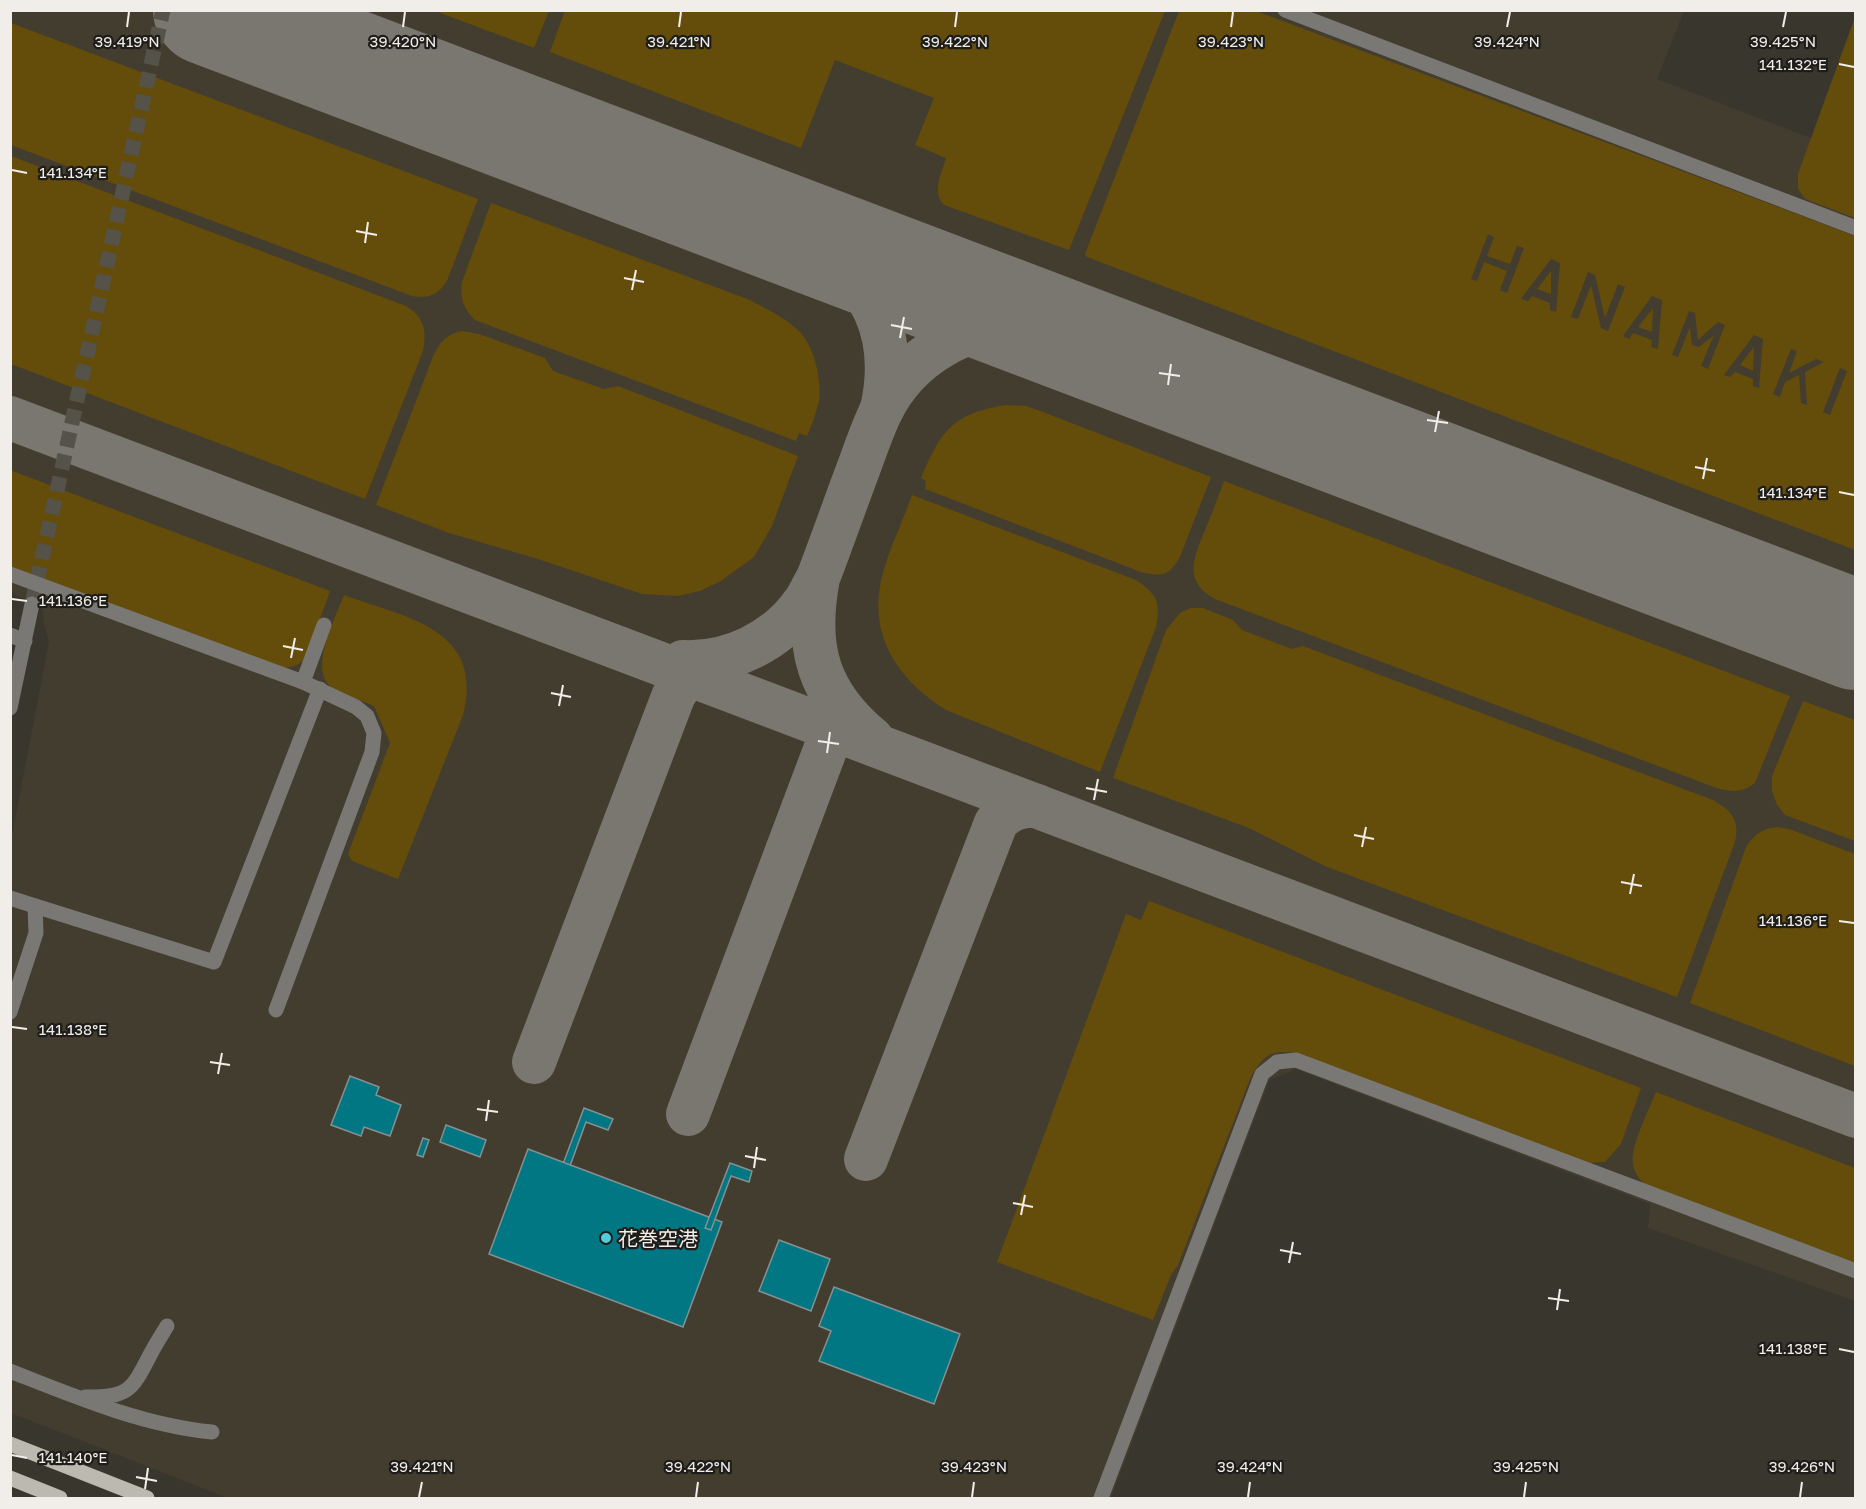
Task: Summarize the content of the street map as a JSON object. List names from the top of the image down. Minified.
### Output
{"places":["花巻空港"],"coordinates":["39.419°N","39.420°N","39.421°N","39.422°N","39.423°N","39.424°N","39.425°N","141.132°E","141.134°E","141.136°E","141.138°E","141.140°E","39.426°N"]}
